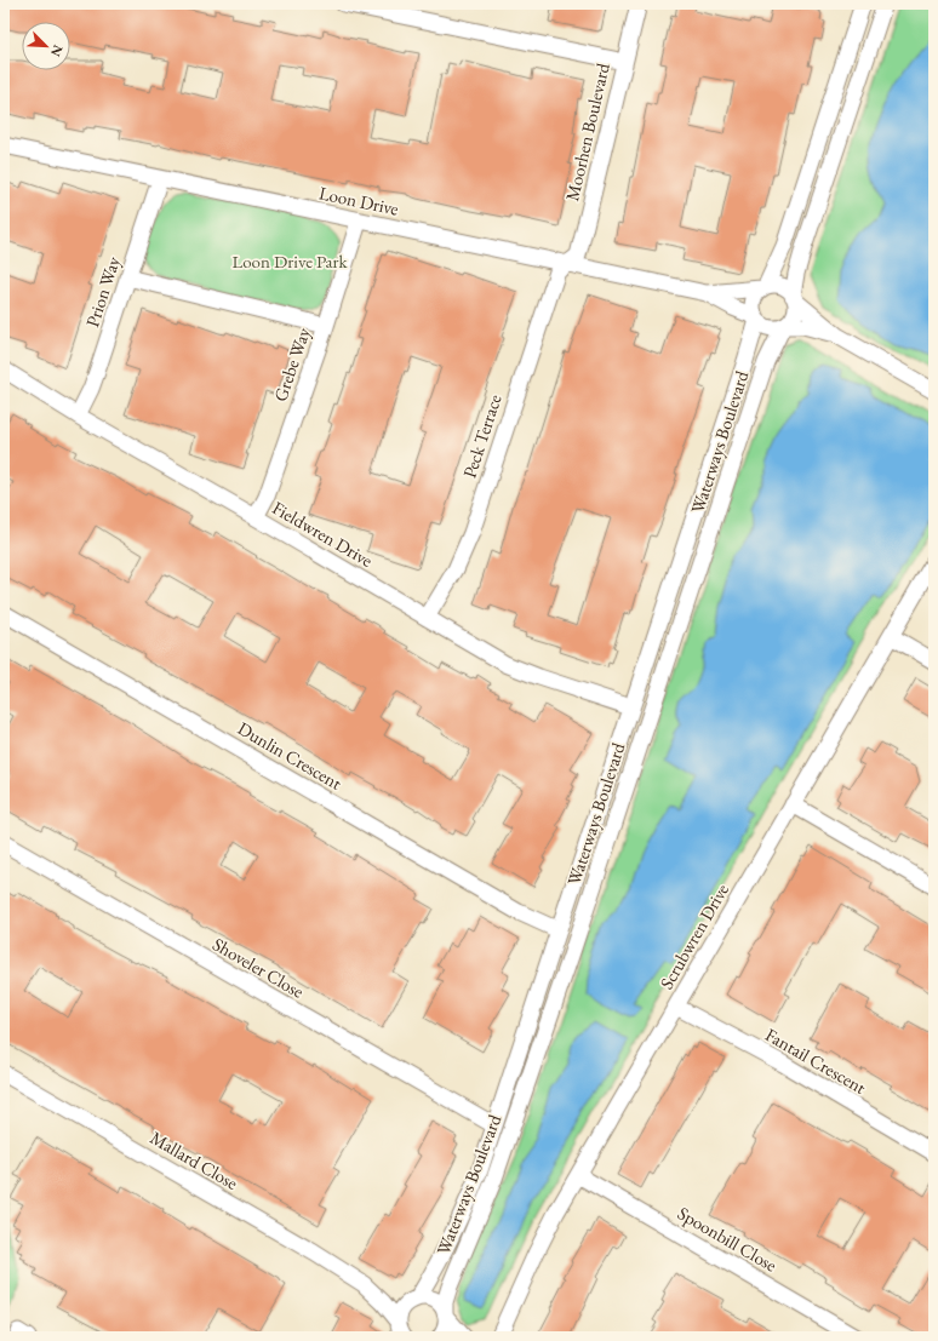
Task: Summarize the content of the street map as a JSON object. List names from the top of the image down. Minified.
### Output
{"streets":{"street":["Moorhen Boulevard","Loon Drive","Prion Way","Grebe Way","Peck Terrace","Waterways Boulevard","Fieldwren Drive","Dunlin Crescent","Scrubwren Drive","Shoveler Close","Fantail Crescent","Mallard Close","Spoonbill Close"]},"crossings":[["Moorhen Boulevard","Loon Drive"],["Moorhen Boulevard","Peck Terrace"],["Loon Drive","Prion Way"],["Loon Drive","Grebe Way"],["Loon Drive","Peck Terrace"],["Loon Drive","Waterways Boulevard"],["Prion Way","Fieldwren Drive"],["Grebe Way","Fieldwren Drive"],["Peck Terrace","Fieldwren Drive"],["Waterways Boulevard","Fieldwren Drive"],["Waterways Boulevard","Dunlin Crescent"],["Waterways Boulevard","Shoveler Close"],["Waterways Boulevard","Mallard Close"],["Scrubwren Drive","Fantail Crescent"],["Scrubwren Drive","Spoonbill Close"]],"parks":["Loon Drive Park"],"north":"bottom right"}
